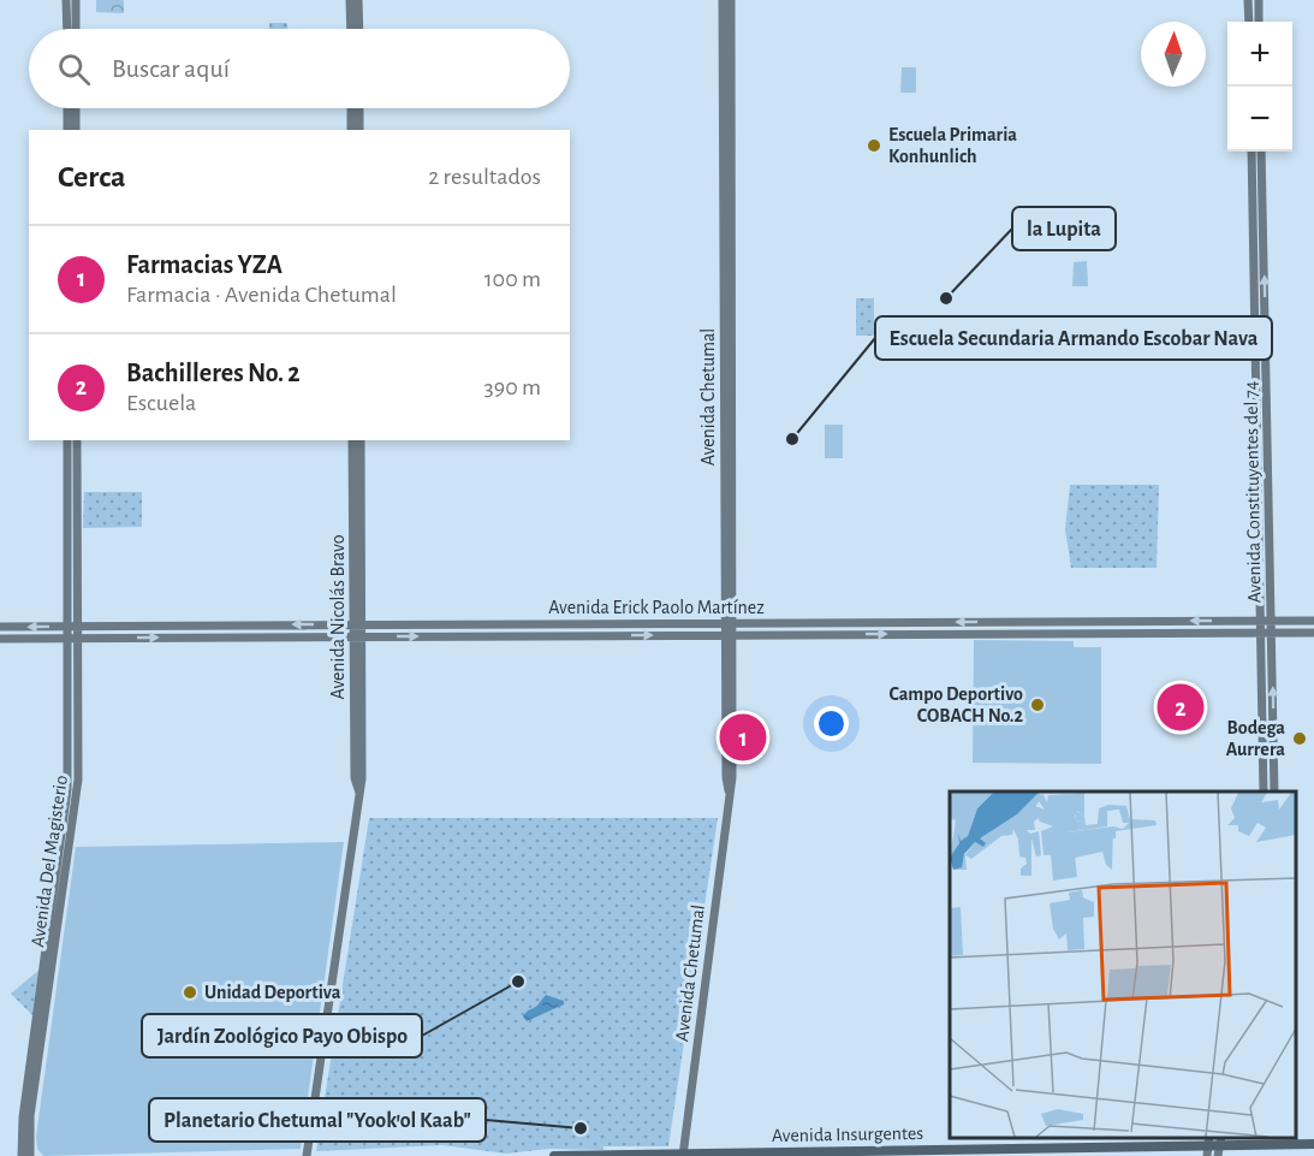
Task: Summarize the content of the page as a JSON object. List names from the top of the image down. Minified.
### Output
{"streets":{"main road":["Avenida Chetumal","Avenida Constituyentes del 74","Avenida Erick Paolo Martínez","Avenida Nicolás Bravo","Avenida Del Magisterio","Avenida Insurgentes"]},"crossings":[["Avenida Chetumal","Avenida Erick Paolo Martínez"],["Avenida Chetumal","Avenida Insurgentes"],["Avenida Constituyentes del 74","Avenida Erick Paolo Martínez"],["Avenida Erick Paolo Martínez","Avenida Nicolás Bravo"],["Avenida Erick Paolo Martínez","Avenida Del Magisterio"]],"places":["Escuela Primaria Konhunlich","la Lupita","Escuela Secundaria Armando Escobar Nava","Campo Deportivo COBACH No.2","Bodega Aurrera","Jardín Zoológico Payo Obispo","Unidad Deportiva","Planetario Chetumal \"Yook'ol Kaab\""],"north":"top","page":{"map_buttons":["+","−"],"search":"Buscar aquí","heading":["Cerca","2 resultados"],"list":[{"mark":"1","name":"Farmacias YZA","note":"Farmacia · Avenida Chetumal","value":"100 m"},{"mark":"2","name":"Bachilleres No. 2","note":"Escuela","value":"390 m"}],"pins":["2","1"]}}
